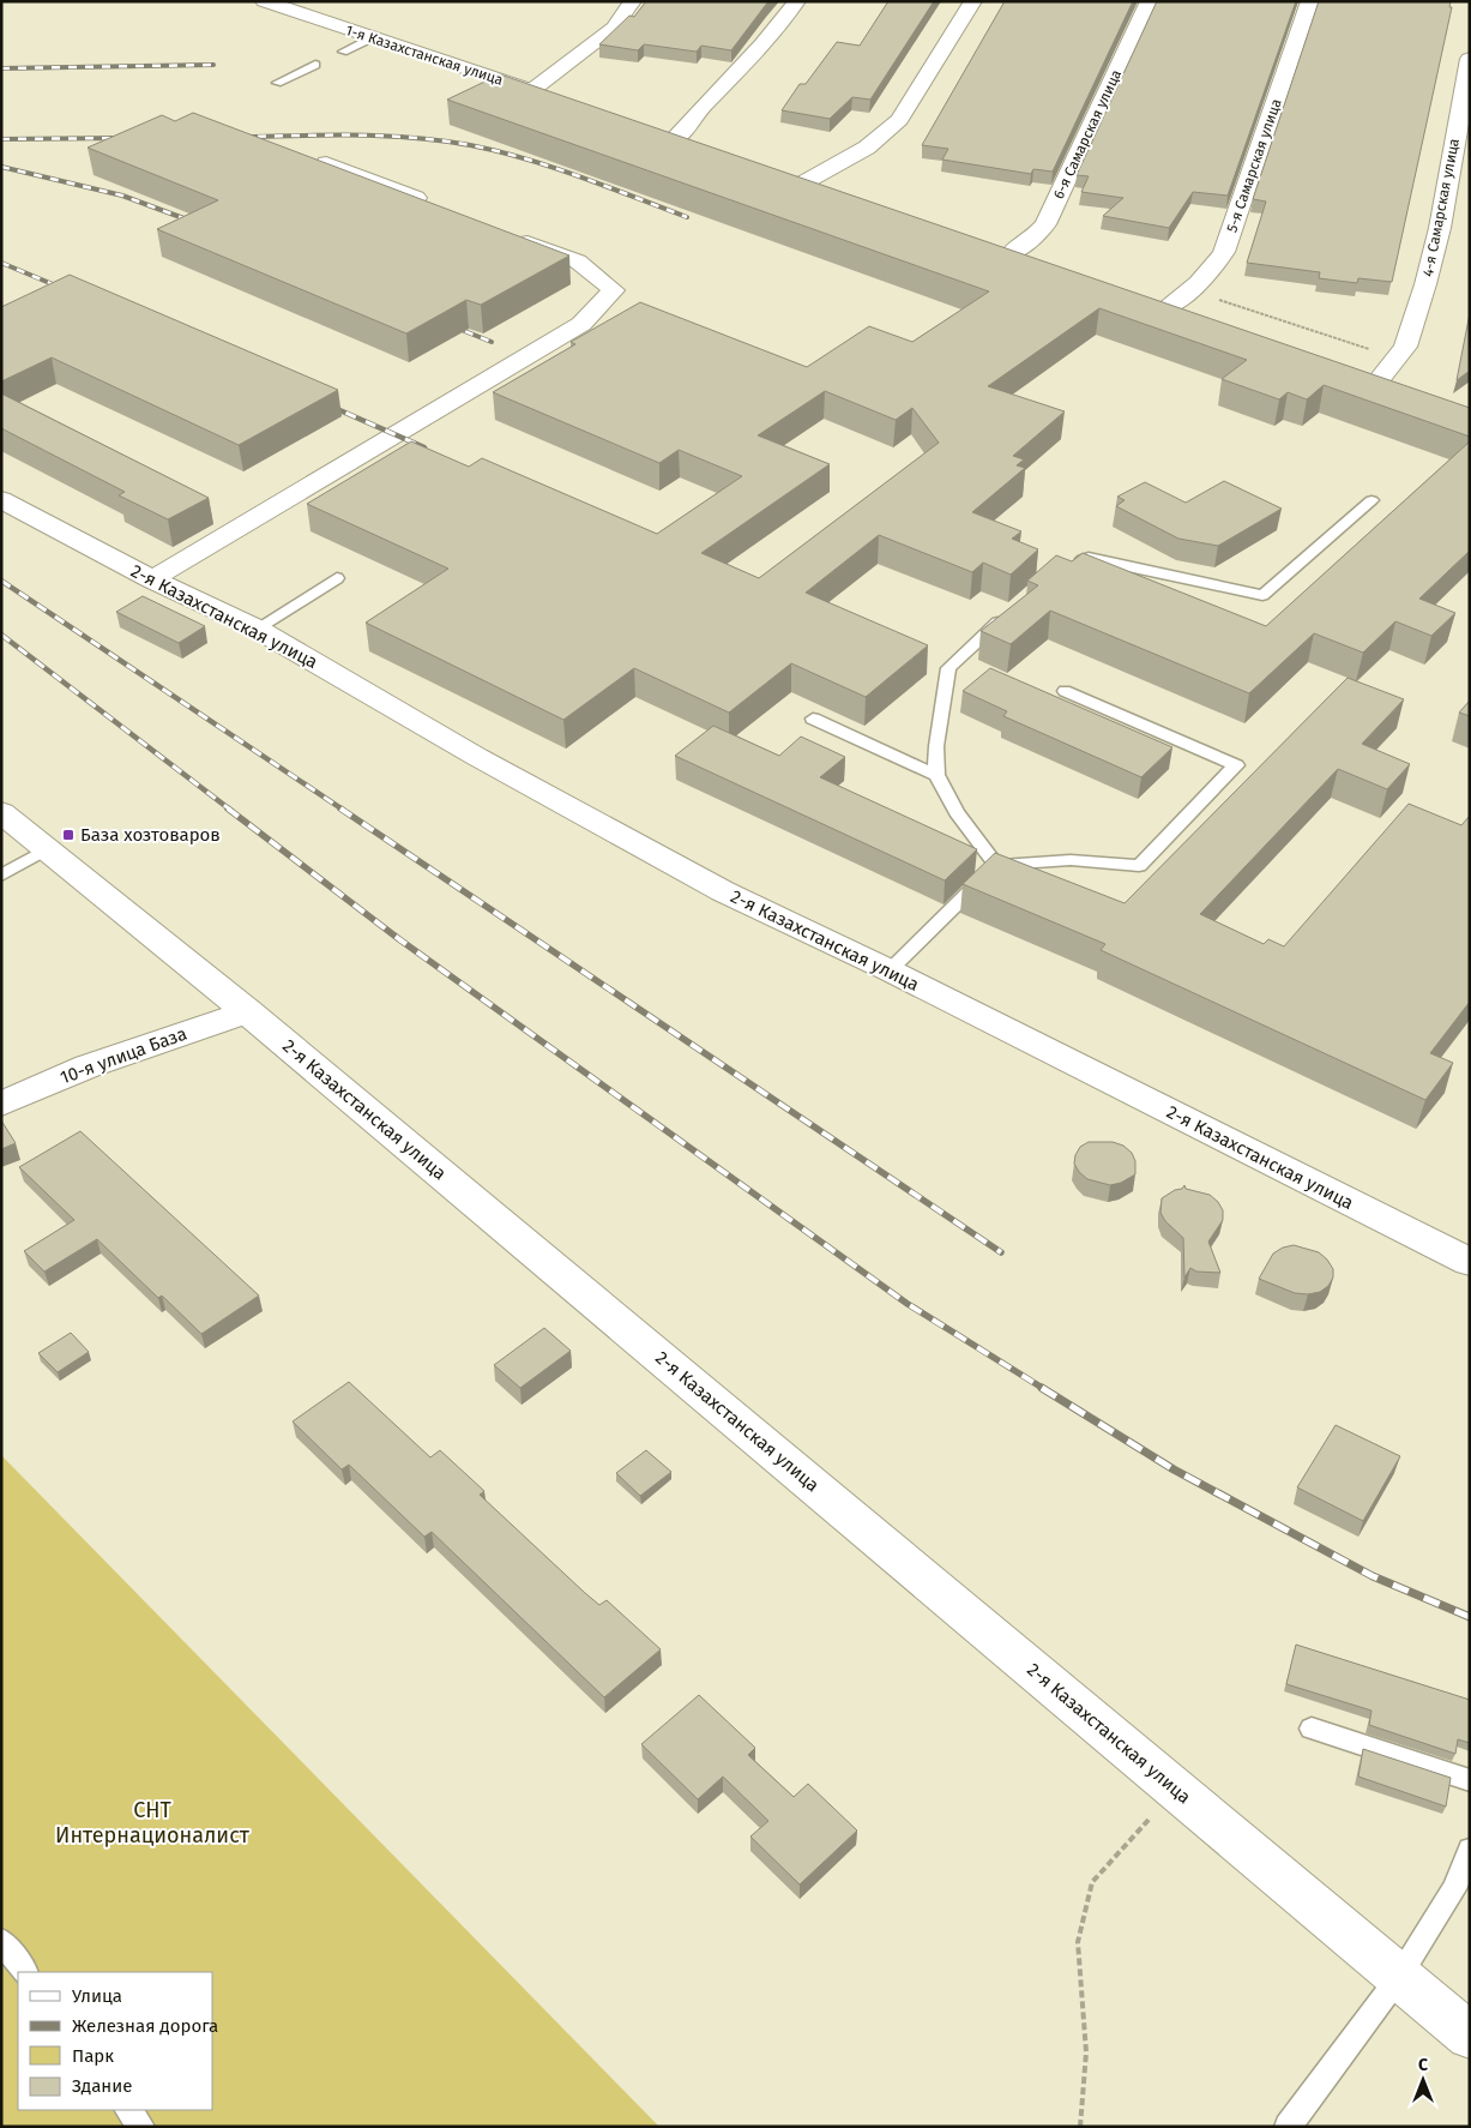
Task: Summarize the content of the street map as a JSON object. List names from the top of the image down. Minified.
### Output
{"streets":{"street":["1-я Казахстанская улица","6-я Самарская улица","5-я Самарская улица","4-я Самарская улица","2-я Казахстанская улица","10-я улица База"]},"crossings":[["2-я Казахстанская улица","10-я улица База"]],"parks":["СНТ Интернационалист"],"places":{"transit":["База хозтоваров"]},"legend":["Улица","Железная дорога","Парк","Здание"],"north":"top"}
